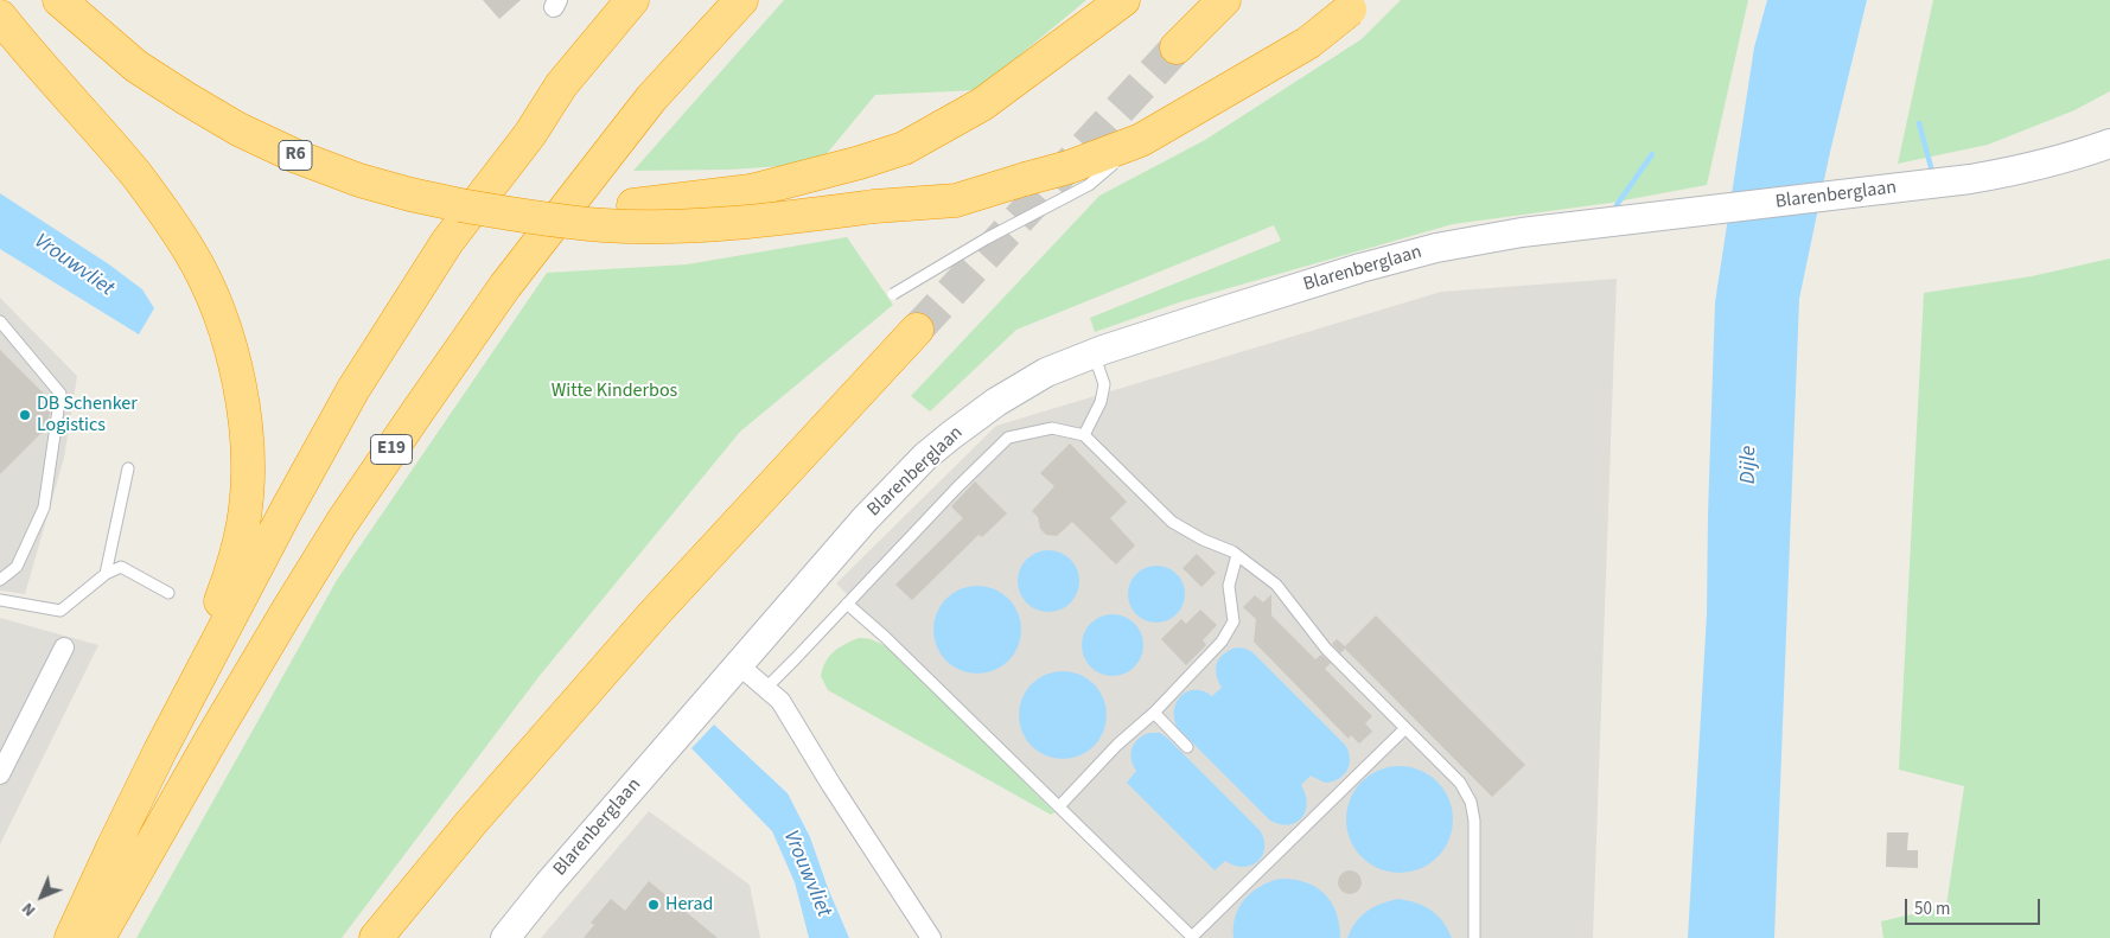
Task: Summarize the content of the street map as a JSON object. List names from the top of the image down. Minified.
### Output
{"streets":{"highway":["R6","E19"],"street":["Blarenberglaan"]},"water":["Vrouwvliet","Dijle"],"parks":["Witte Kinderbos"],"places":["DB Schenker Logistics","Herad"],"scale_bar":"50 m","north":"bottom left"}
